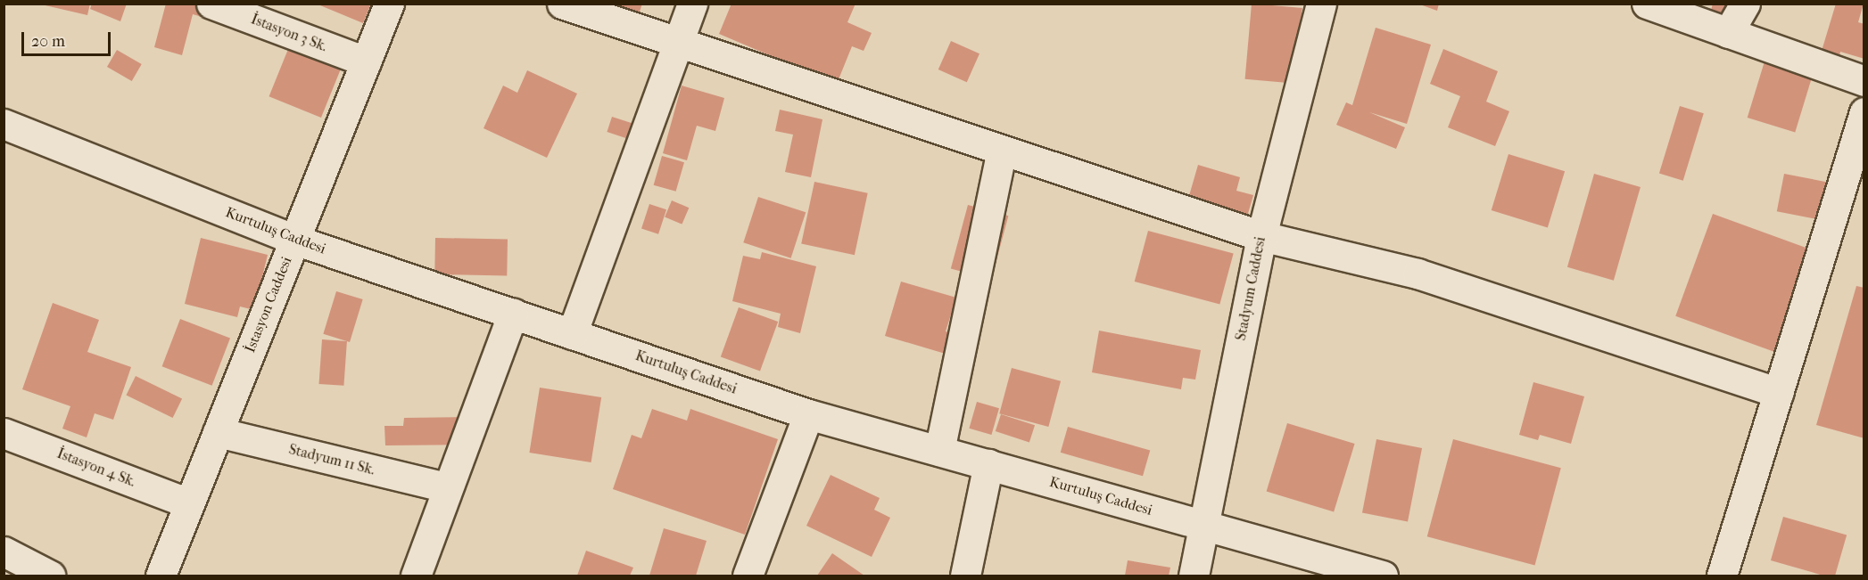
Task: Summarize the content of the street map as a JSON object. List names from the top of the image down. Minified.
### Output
{"streets":{"street":["İstasyon 3 Sk.","Kurtuluş Caddesi","Stadyum Caddesi","İstasyon Caddesi","Stadyum 11 Sk.","İstasyon 4 Sk."]},"crossings":[["İstasyon 3 Sk.","İstasyon Caddesi"],["Kurtuluş Caddesi","Stadyum Caddesi"],["Kurtuluş Caddesi","İstasyon Caddesi"],["İstasyon Caddesi","Stadyum 11 Sk."],["İstasyon Caddesi","İstasyon 4 Sk."]],"scale_bar":"20 m"}
